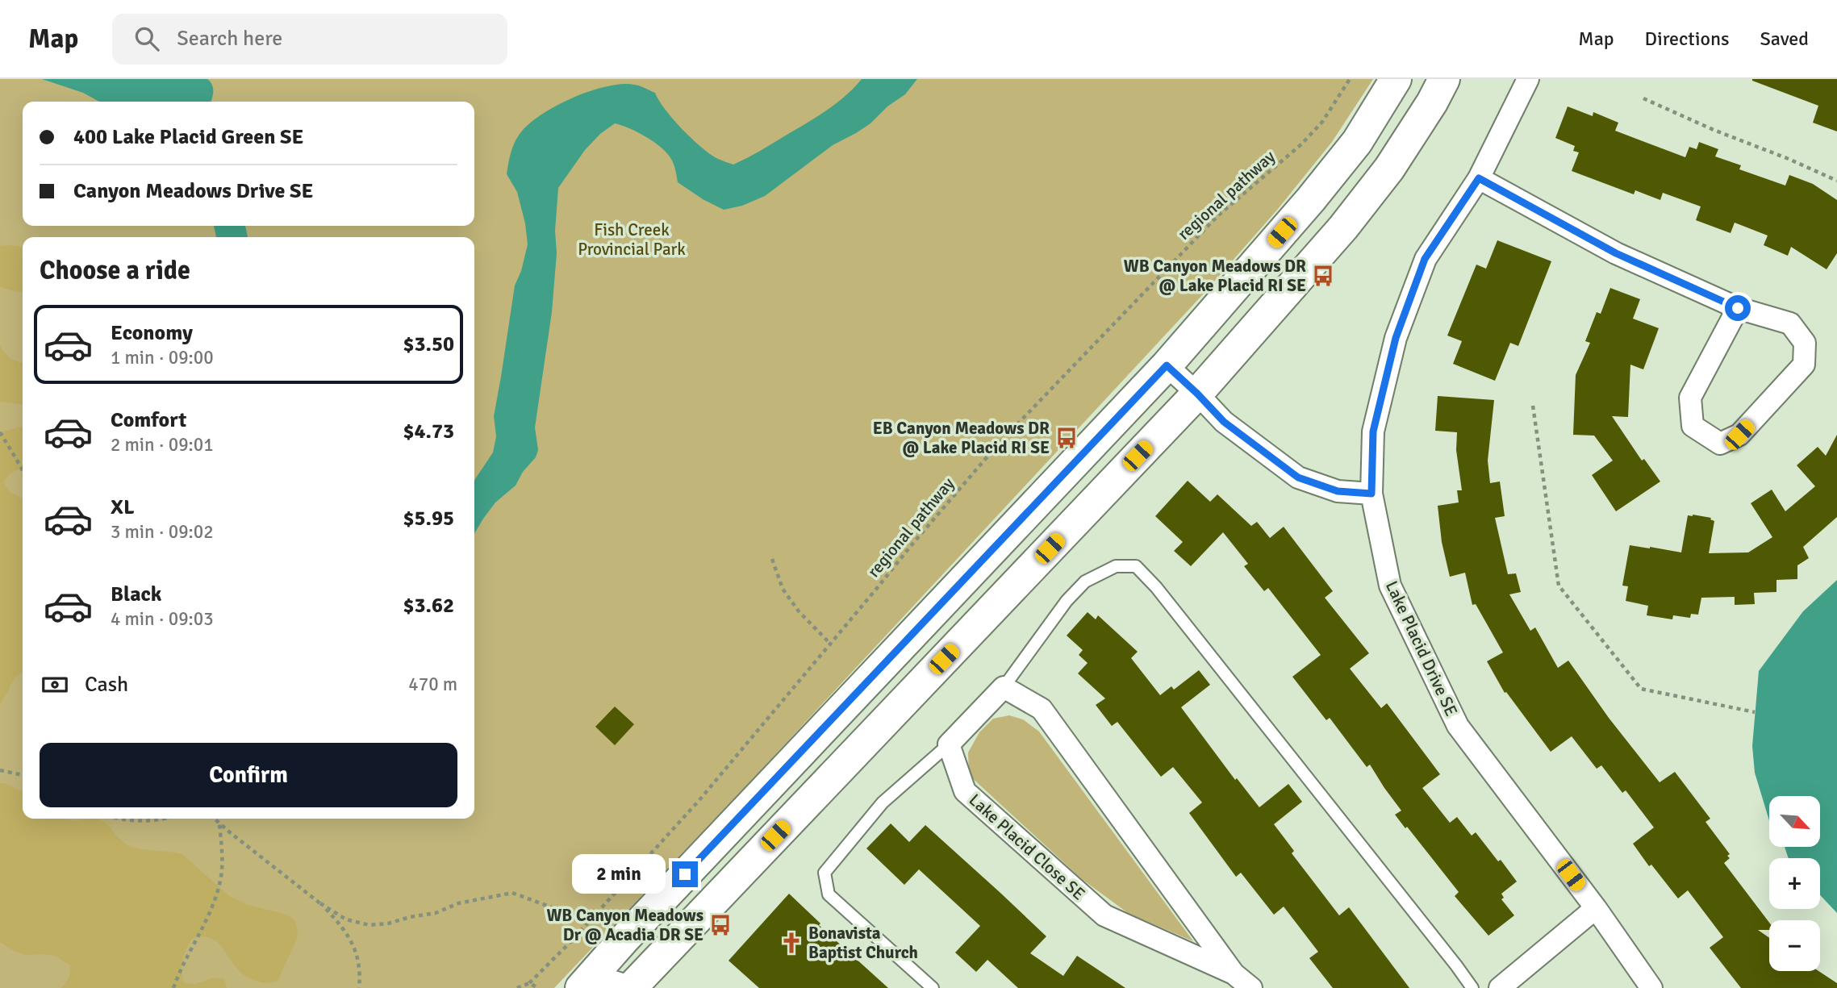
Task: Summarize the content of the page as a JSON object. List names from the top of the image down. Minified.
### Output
{"streets":{"street":["Lake Placid Drive SE","Lake Placid Close SE"],"path":["regional pathway"]},"parks":["Fish Creek Provincial Park"],"places":{"bus stop":["WB Canyon Meadows DR @ Lake Placid RI SE","EB Canyon Meadows DR @ Lake Placid RI SE","WB Canyon Meadows Dr @ Acadia DR SE"],"church":["Bonavista Baptist Church"]},"north":"bottom right","page":{"header":"Map","search":"Search here","nav":["Map","Directions","Saved"],"banner":["400 Lake Placid Green SE","Canyon Meadows Drive SE"],"heading":"Choose a ride","list":[{"name":"Economy","note":"1 min · 09:00","value":"$3.50"},{"name":"Comfort","note":"2 min · 09:01","value":"$4.73"},{"name":"XL","note":"3 min · 09:02","value":"$5.95"},{"name":"Black","note":"4 min · 09:03","value":"$3.62"}],"pay":["Cash","470 m"],"buttons":"Confirm","map_buttons":["+","−"],"bubble":"2 min"}}
